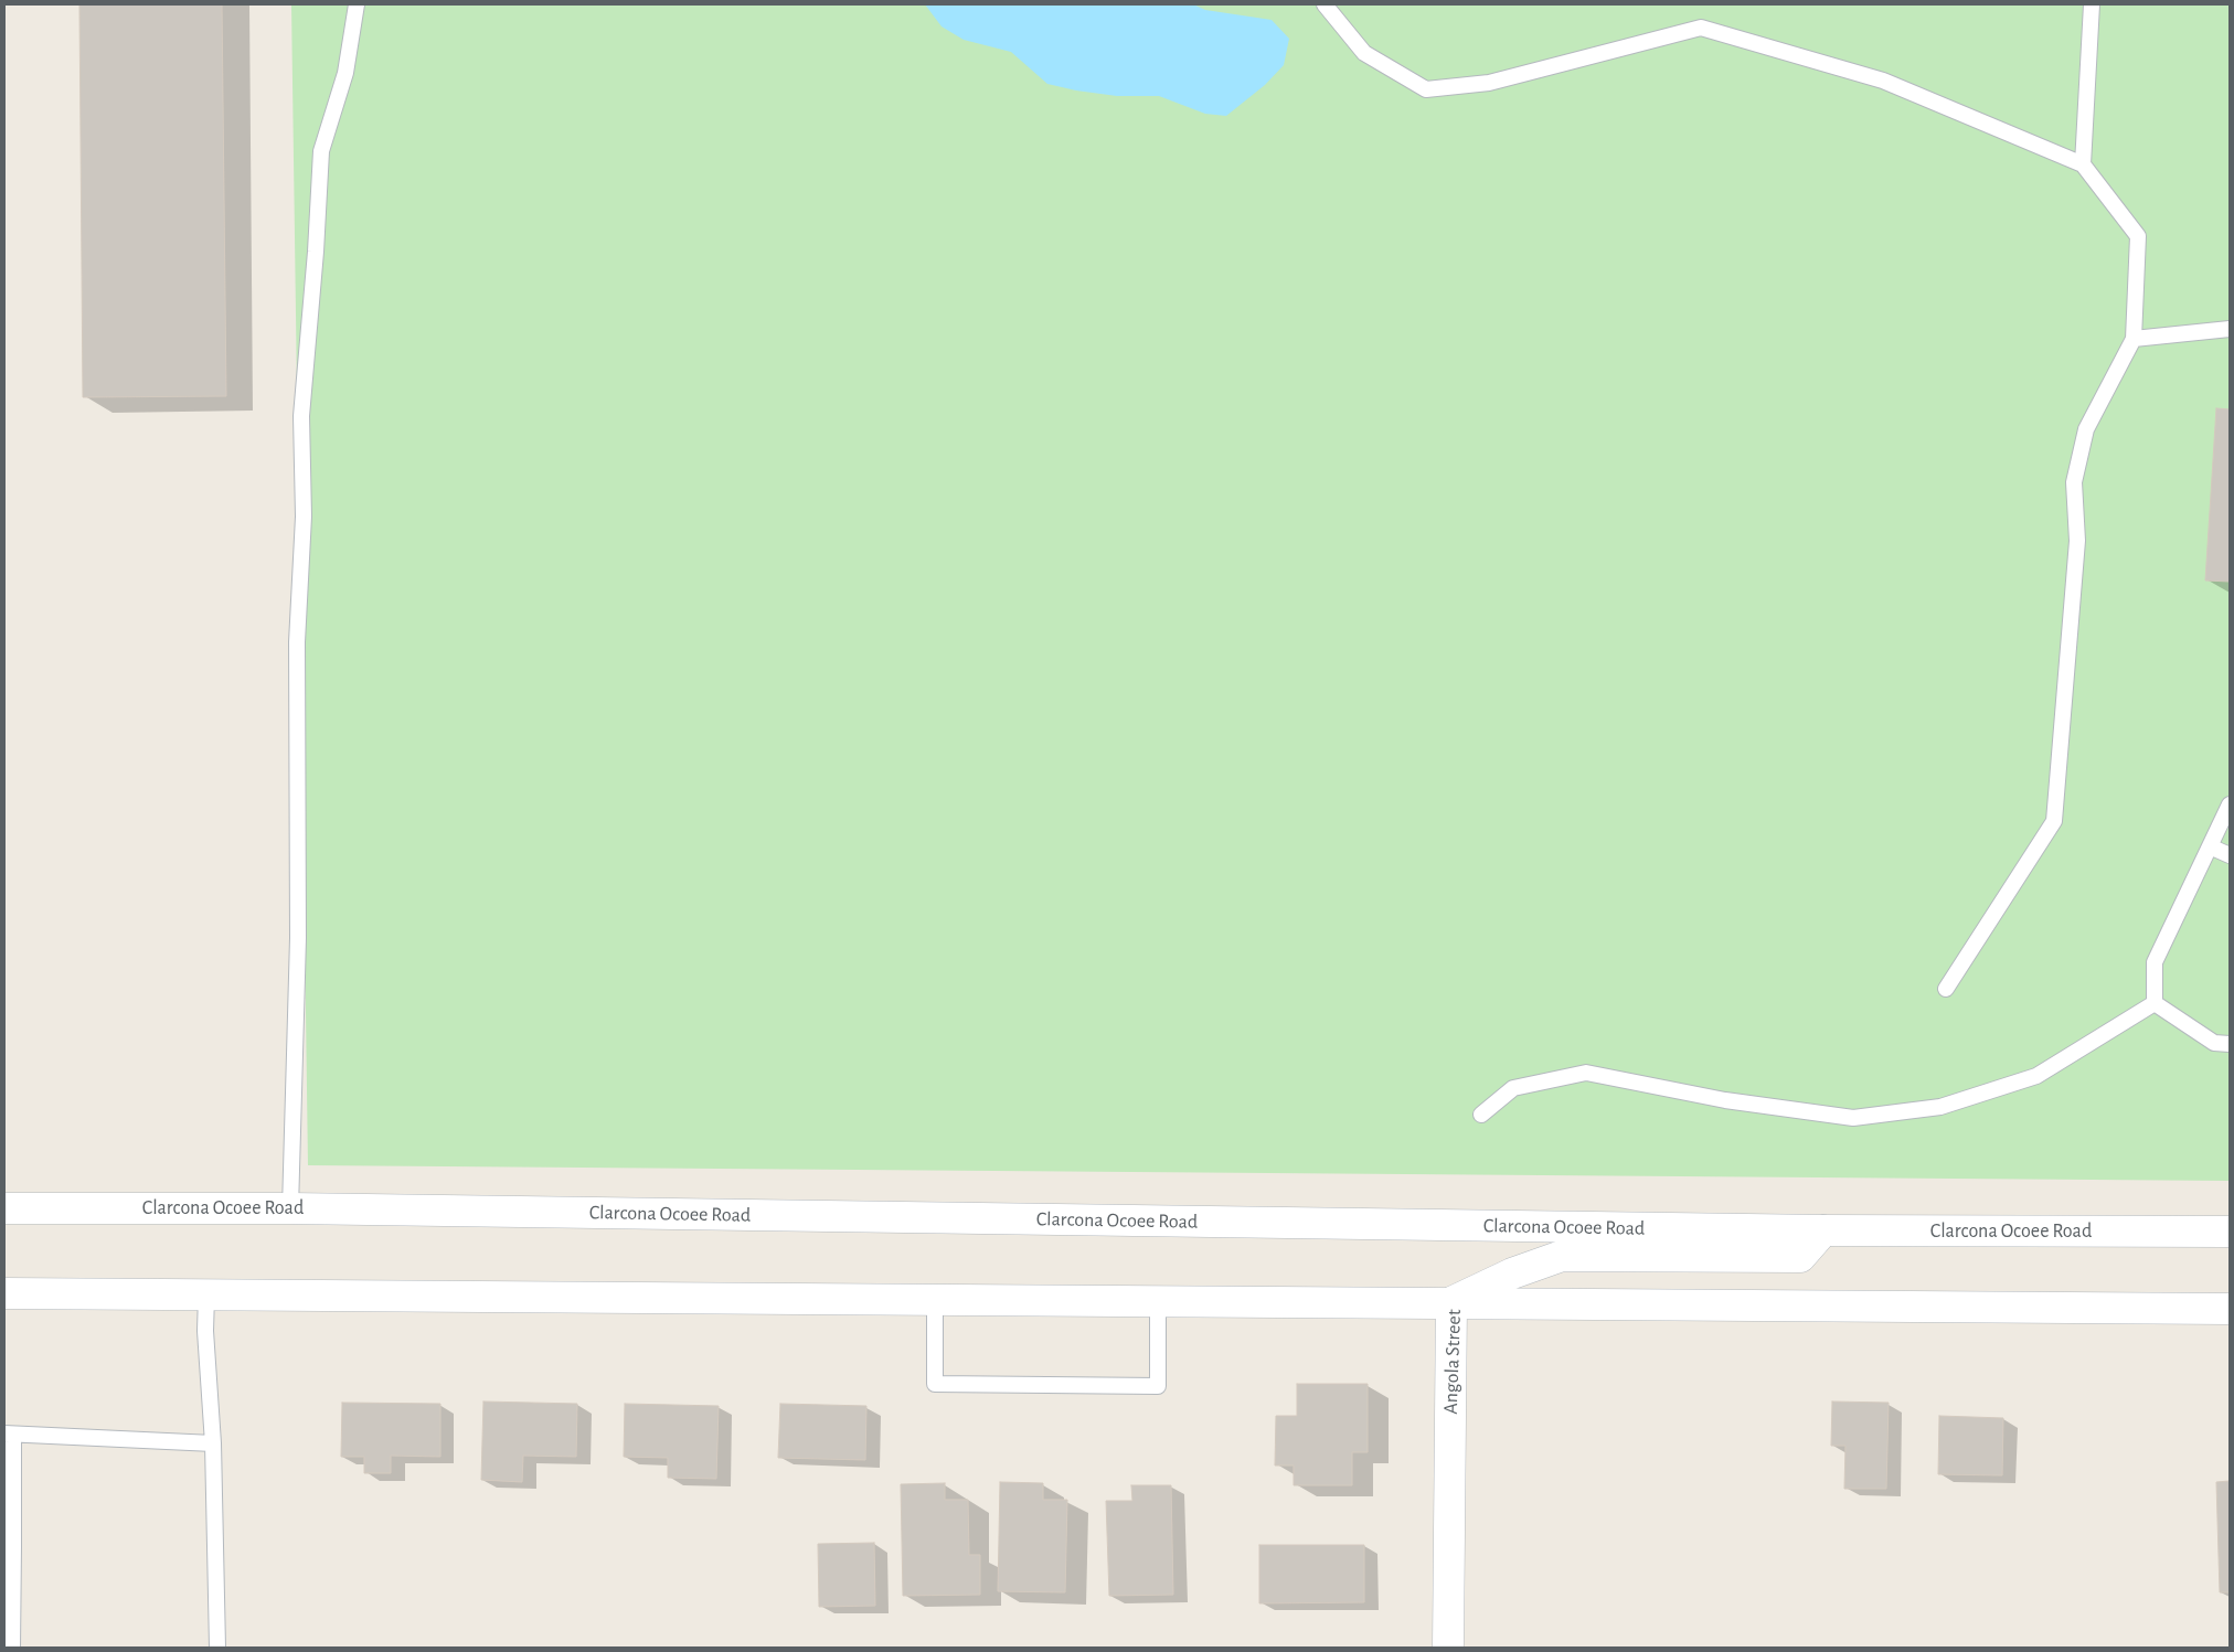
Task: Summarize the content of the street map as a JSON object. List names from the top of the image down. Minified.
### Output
{"streets":{"street":["Clarcona Ocoee Road","Angola Street"]},"crossings":[["Clarcona Ocoee Road","Angola Street"]]}
